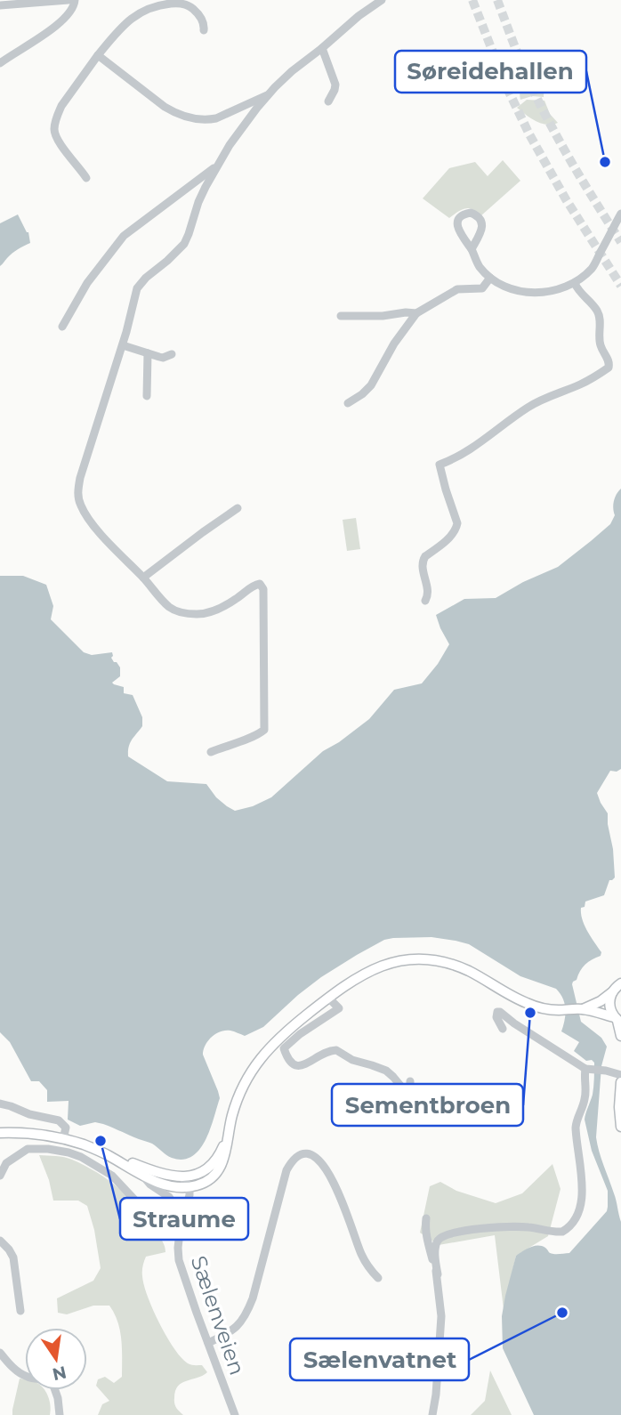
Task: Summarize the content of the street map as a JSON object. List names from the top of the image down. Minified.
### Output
{"streets":{"street":["Sælenveien"]},"places":["Søreidehallen","Sementbroen","Straume","Sælenvatnet"],"north":"bottom"}
